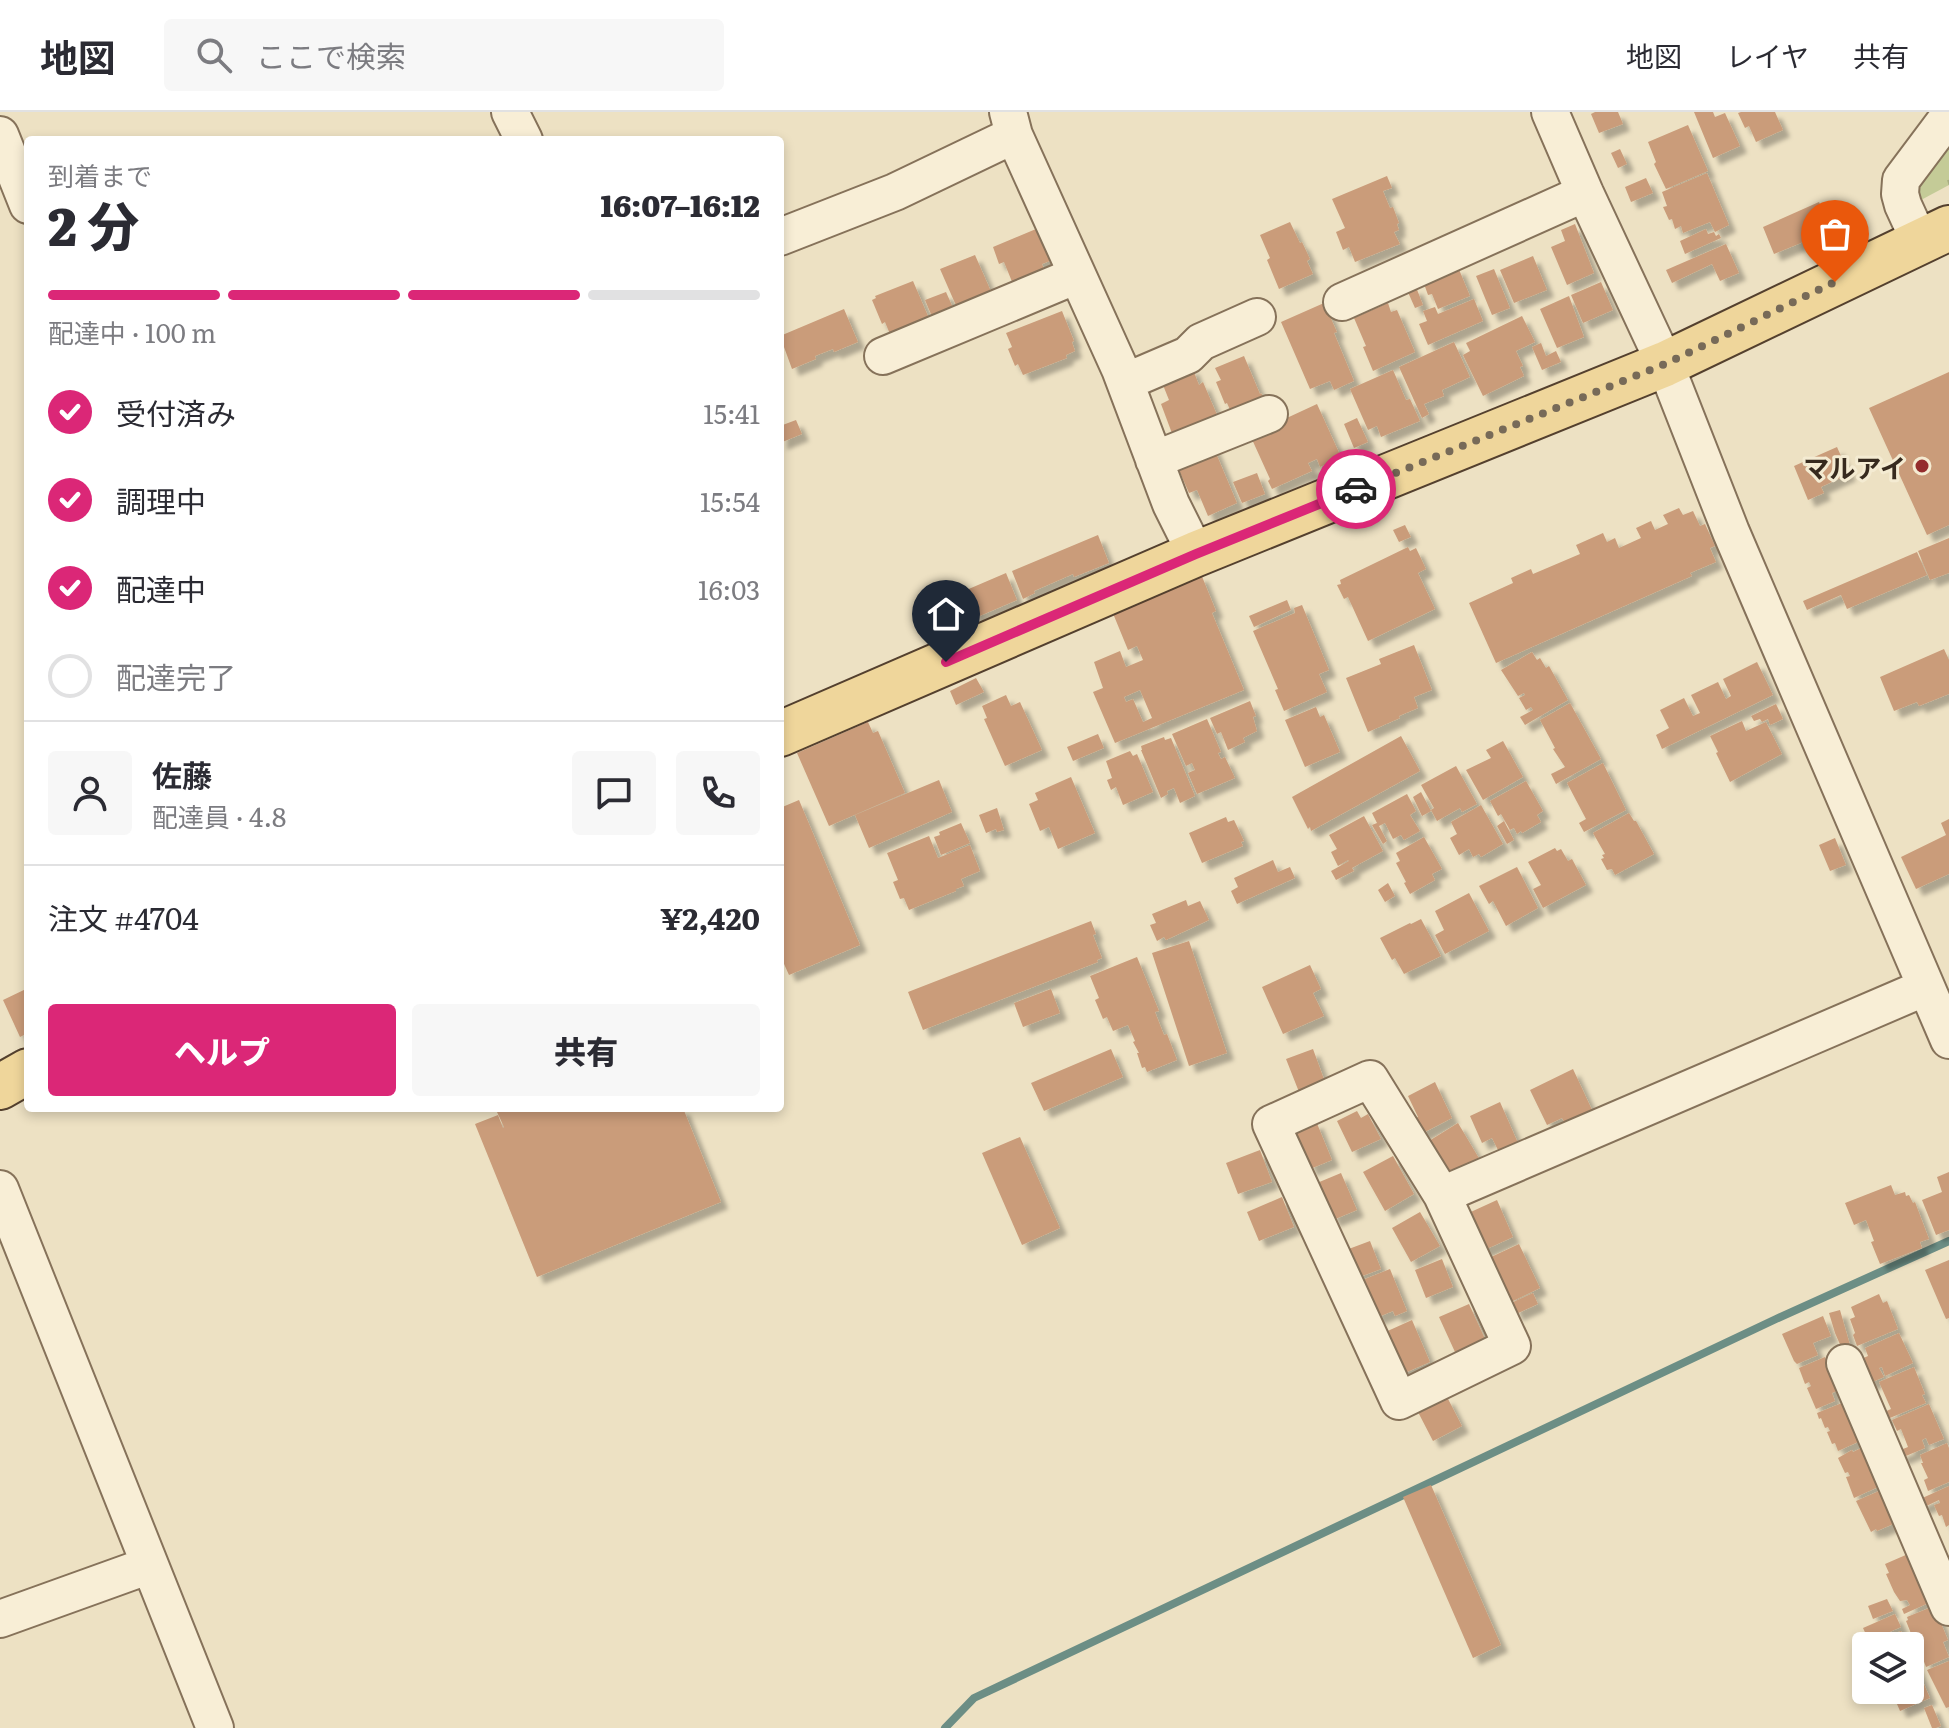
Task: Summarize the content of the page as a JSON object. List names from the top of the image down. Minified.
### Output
{"places":["マルアイ"],"page":{"header":"地図","search":"ここで検索","nav":["地図","レイヤ","共有"],"heading":["2 分","到着まで","16:07–16:12"],"panel":["佐藤","配達員 · 4.8","注文 #4704","¥2,420"],"bar":"配達中 · 100 m","list":[["受付済み","15:41"],["調理中","15:54"],["配達中","16:03"],"配達完了"],"buttons":["ヘルプ","共有"]}}
